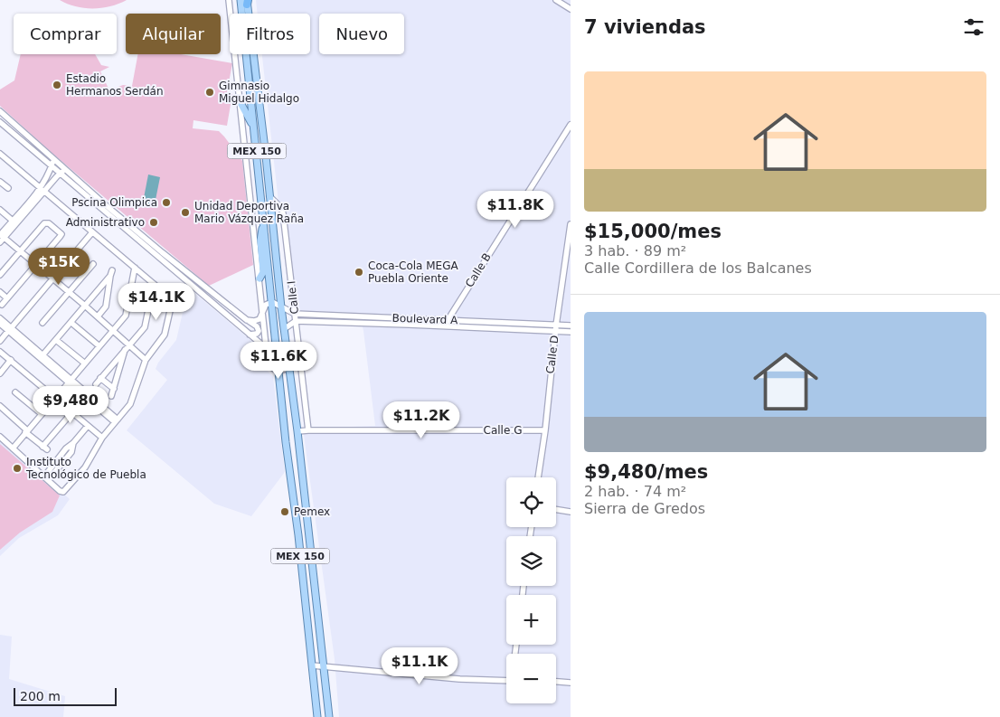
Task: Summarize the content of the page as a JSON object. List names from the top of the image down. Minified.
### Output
{"streets":{"main road":["MEX 150"],"street":["Calle B","Calle I","Boulevard A","Calle D","Calle G"]},"crossings":[["MEX 150","Calle I"],["MEX 150","Boulevard A"],["MEX 150","Calle G"],["Calle B","Boulevard A"],["Calle I","Boulevard A"],["Calle I","Calle G"],["Boulevard A","Calle D"],["Calle D","Calle G"]],"places":["Estadio Hermanos Serdán","Gimnasio Miguel Hidalgo","Pscina Olimpica","Unidad Deportiva Mario Vázquez Raña","Administrativo","Coca-Cola MEGA Puebla Oriente","Instituto Tecnológico de Puebla","Pemex"],"scale_bar":"200 m","page":{"heading":"7 viviendas","chip":["Comprar","Alquilar","Filtros","Nuevo"],"list":[{"name":"$15,000/mes","note":"3 hab. · 89 m² · Calle Cordillera de los Balcanes"},{"name":"$9,480/mes","note":"2 hab. · 74 m² · Sierra de Gredos"}],"price":["$11.8K","$15K","$14.1K","$11.6K","$9,480","$11.2K","$11.1K"],"map_buttons":["+","−"],"scale":"200 m"}}
